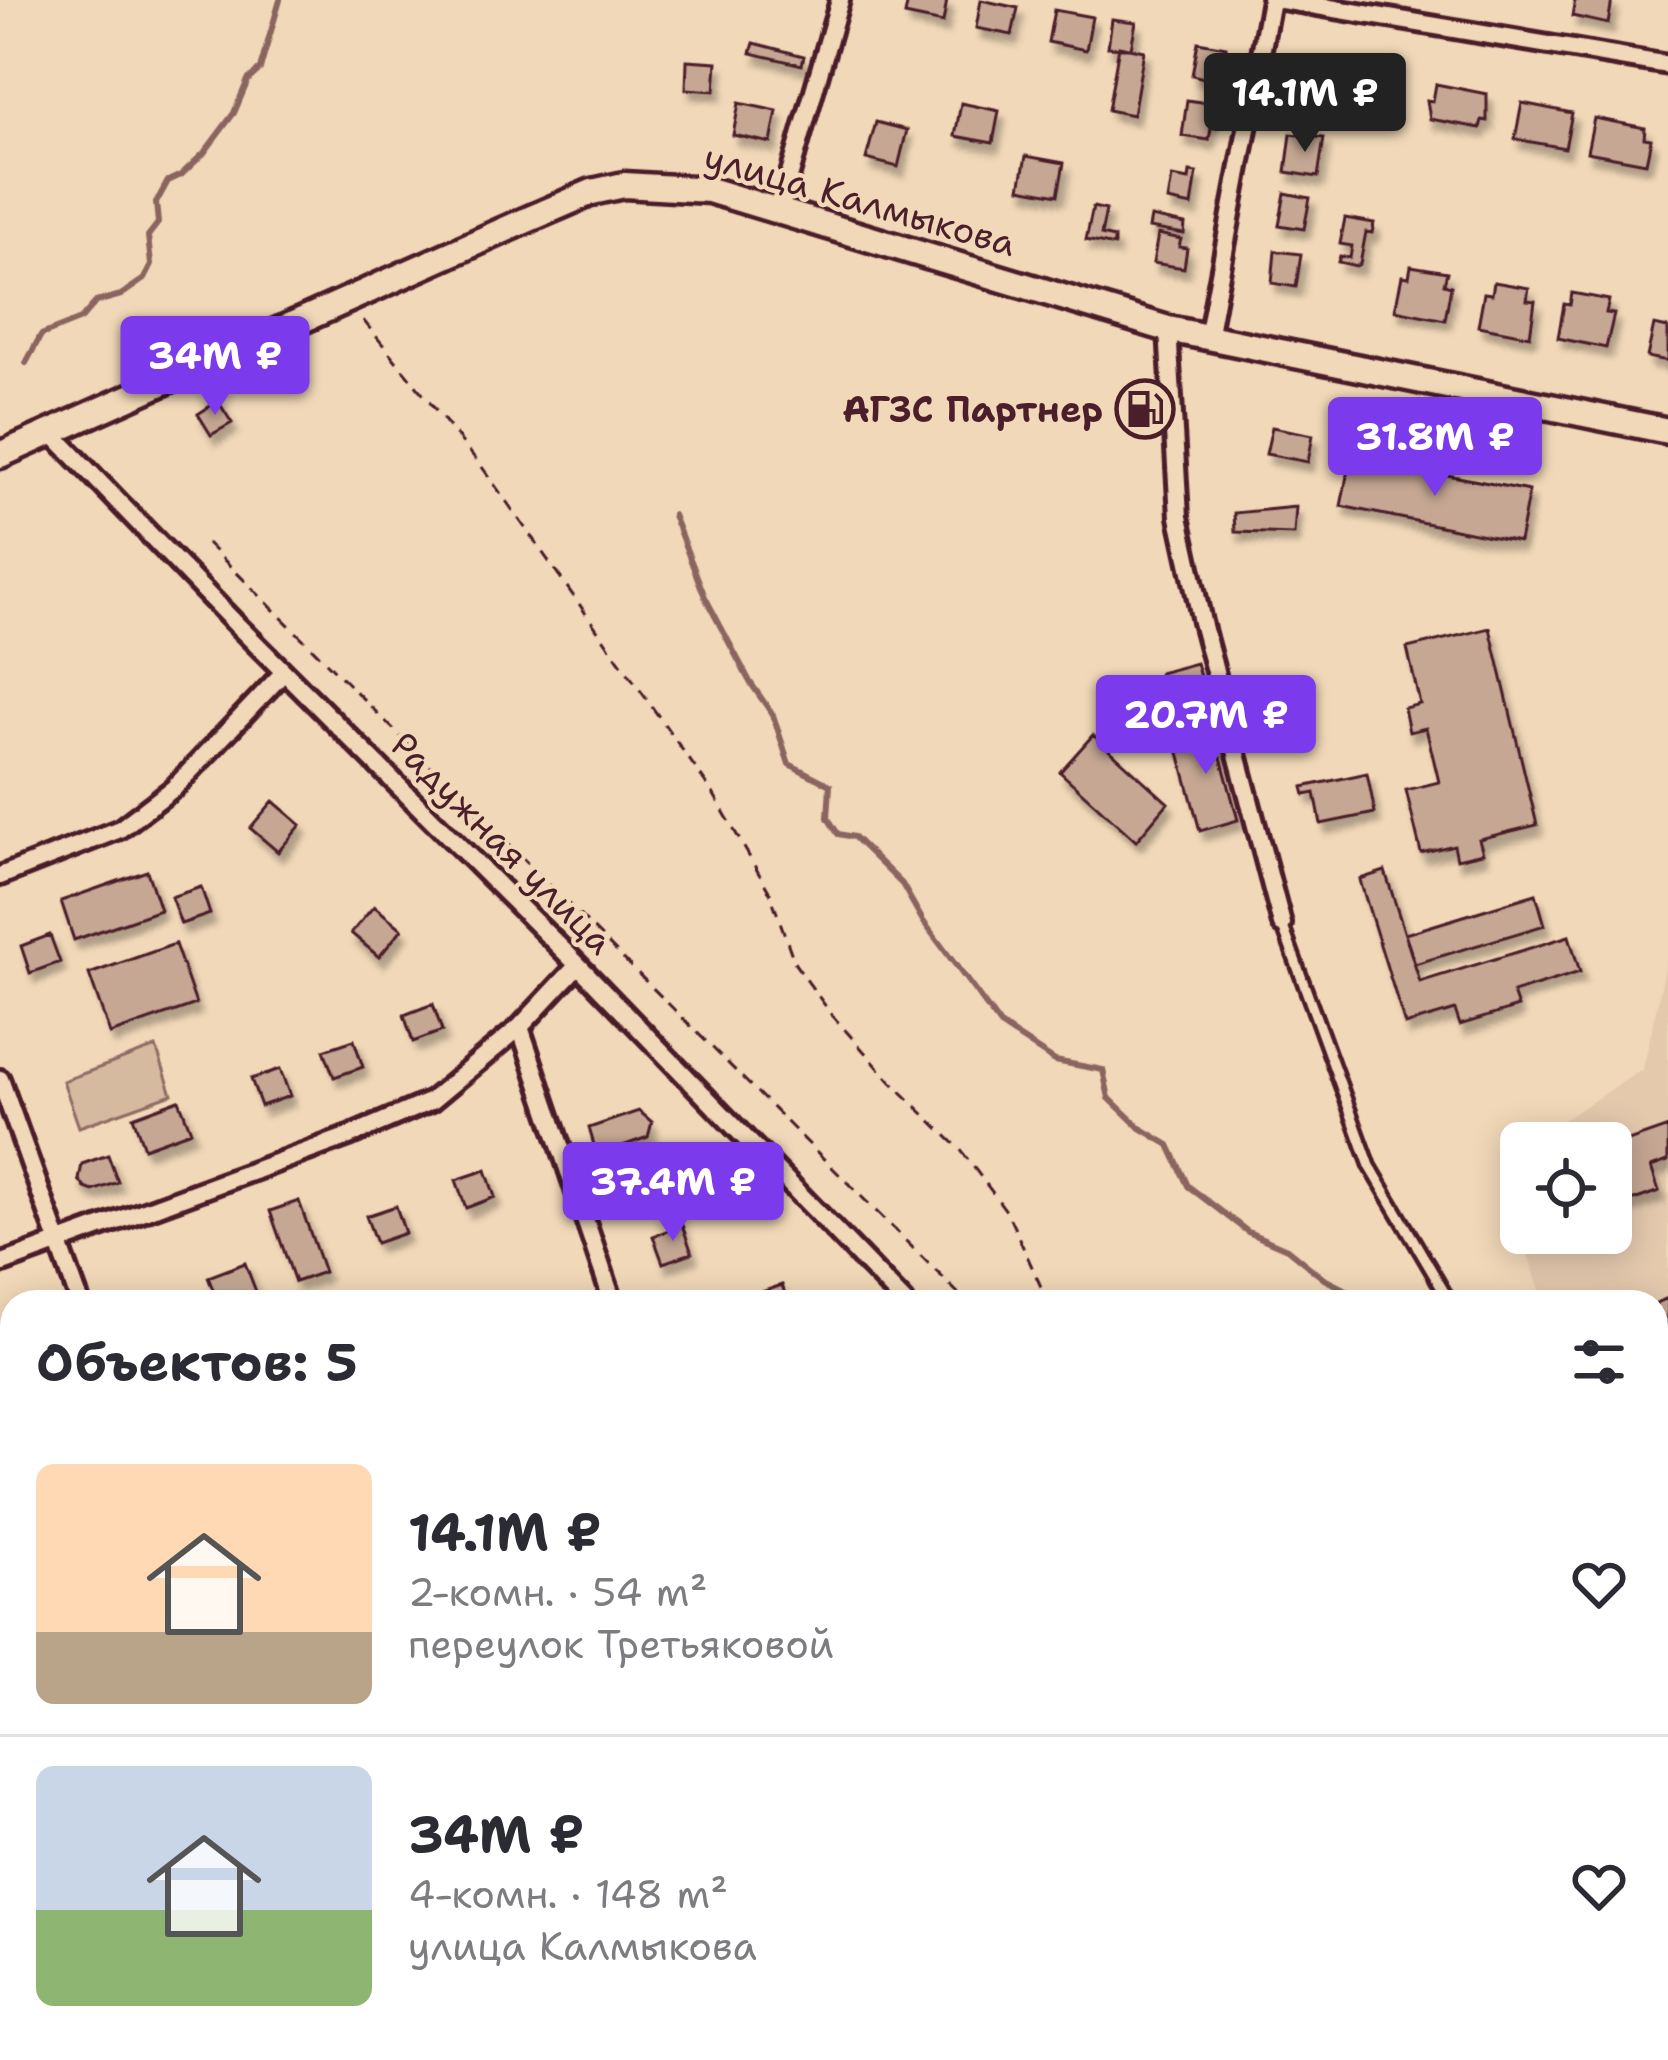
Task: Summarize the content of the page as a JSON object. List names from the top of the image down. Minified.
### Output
{"streets":{"main road":["улица Калмыкова"],"street":["Радужная улица"]},"crossings":[["улица Калмыкова","Радужная улица"]],"places":{"fuel station":["АГЗС Партнер"]},"page":{"price":["14.1M ₽","34M ₽","31.8M ₽","20.7M ₽","37.4M ₽"],"heading":"Объектов: 5","list":[{"name":"14.1M ₽","note":"2-комн. · 54 m² · переулок Третьяковой"},{"name":"34M ₽","note":"4-комн. · 148 m² · улица Калмыкова"}]}}
